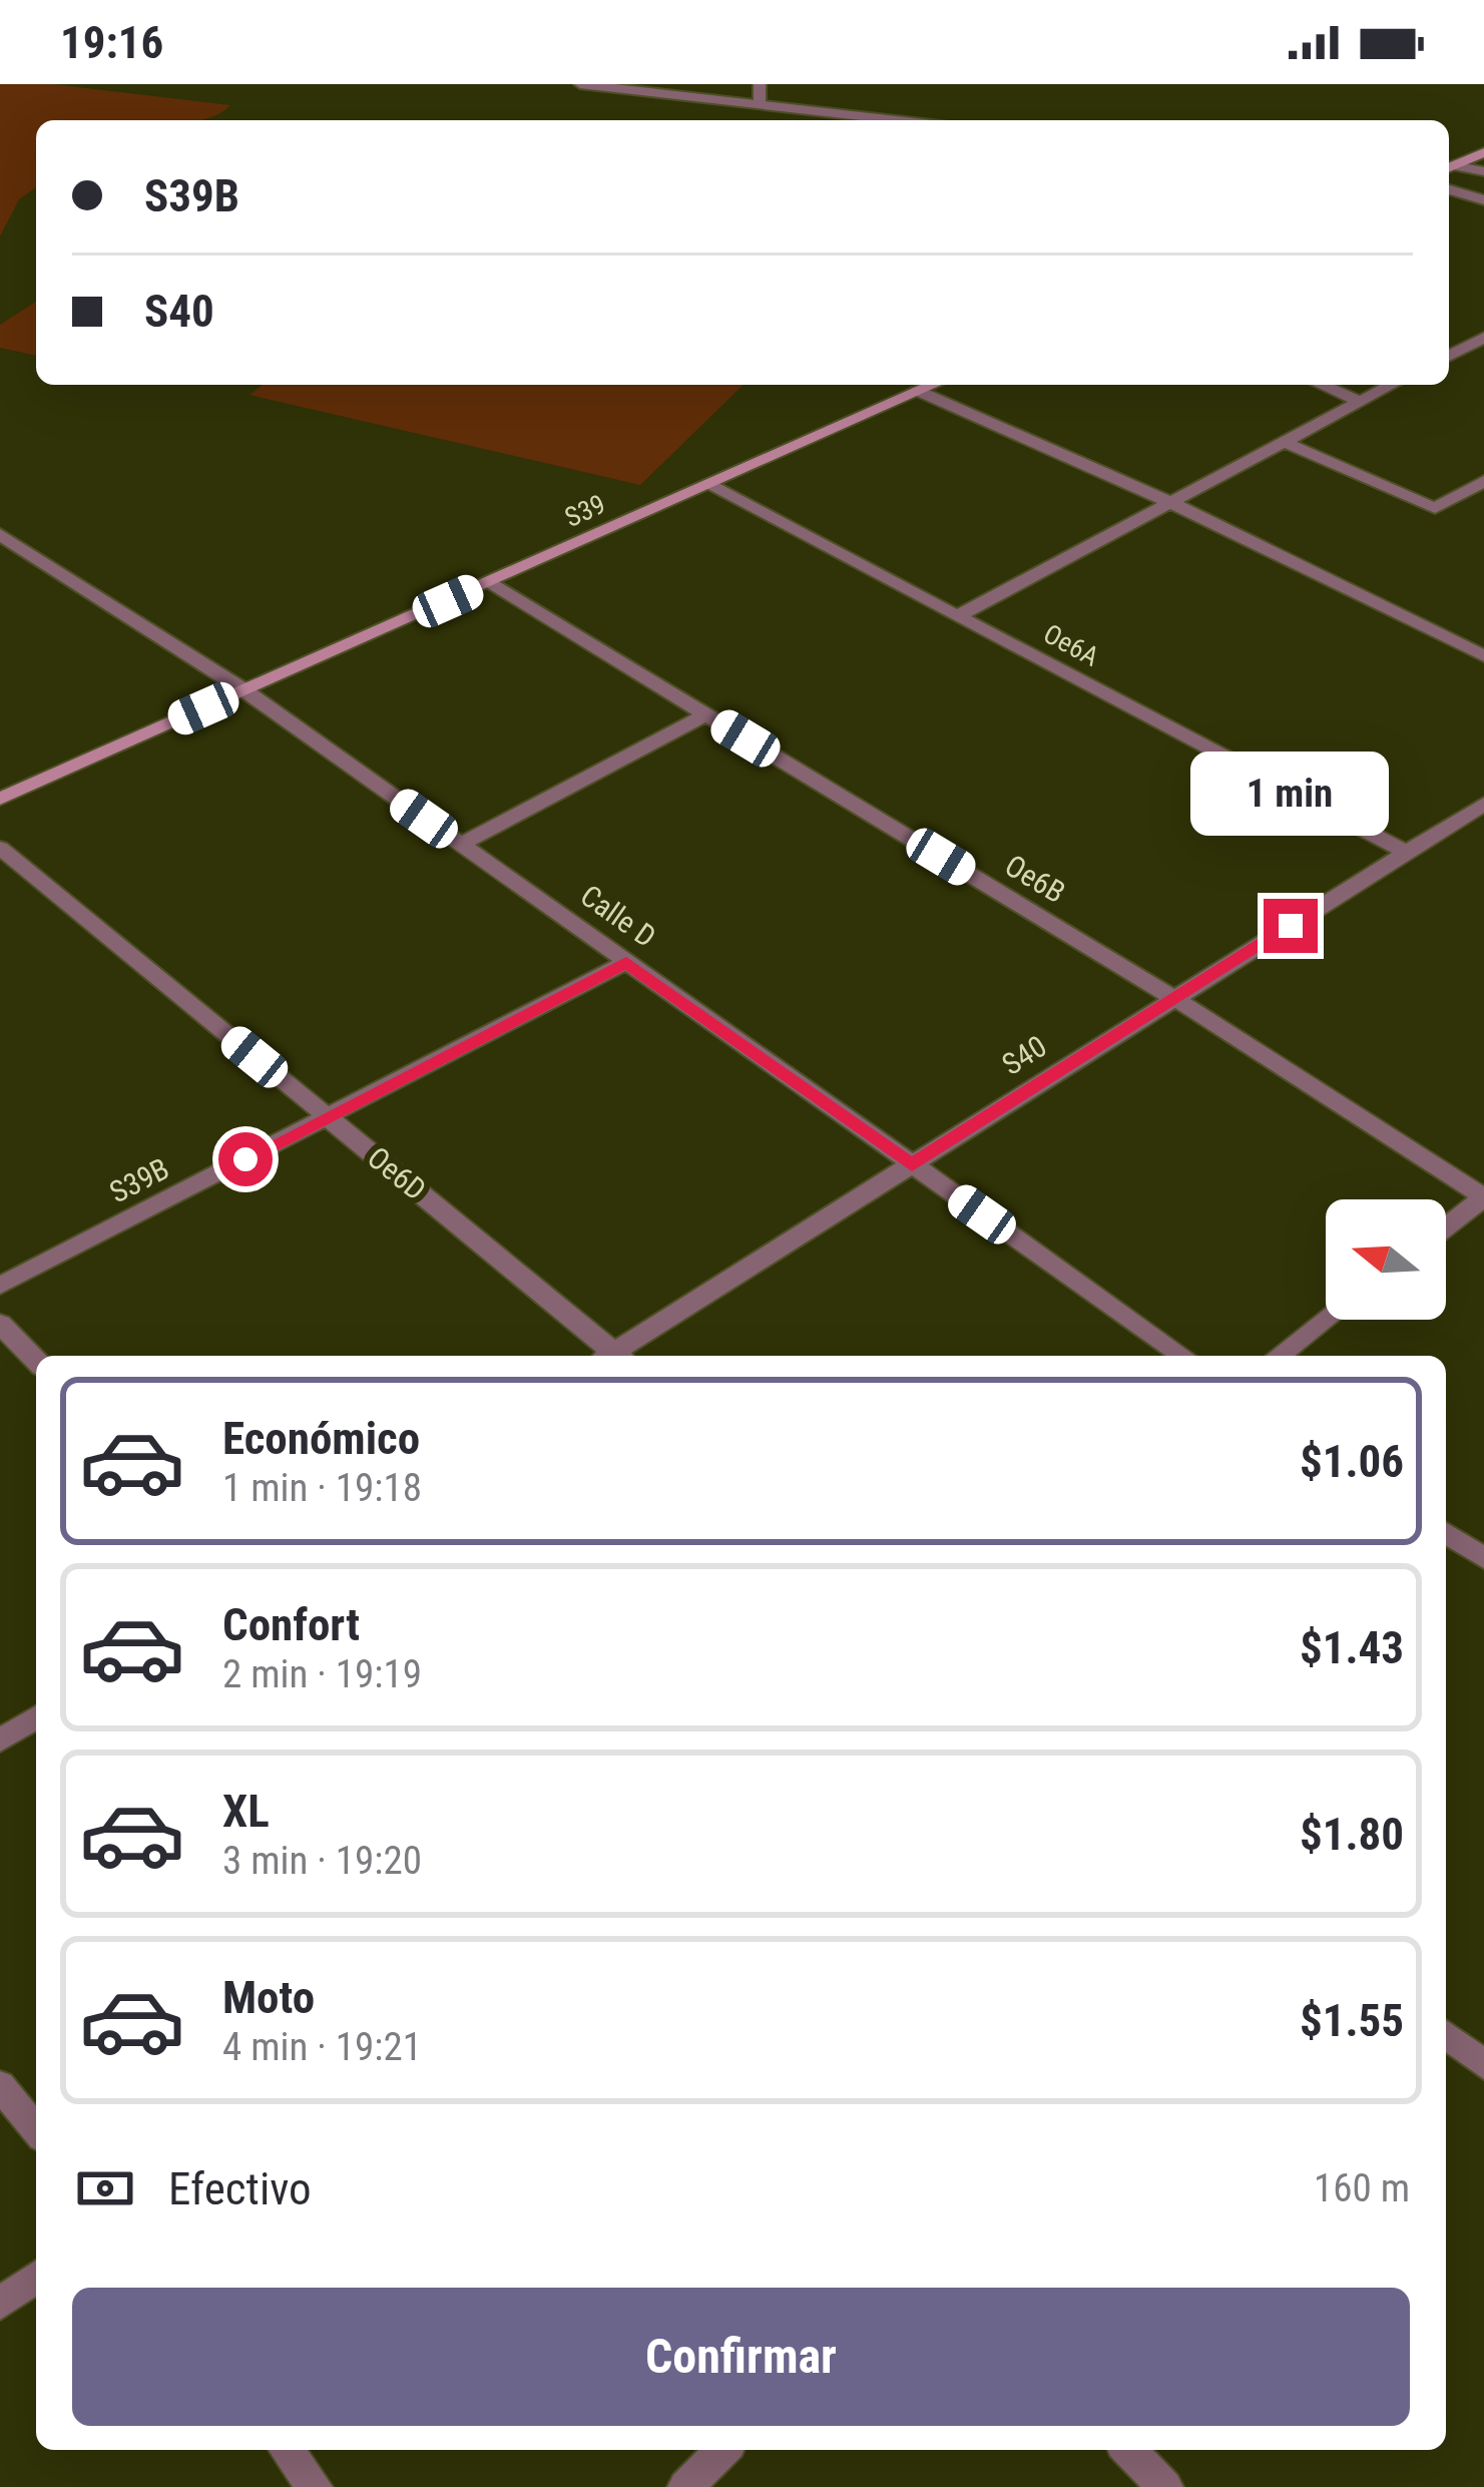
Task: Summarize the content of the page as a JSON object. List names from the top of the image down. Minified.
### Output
{"streets":{"street":["S39","Oe6A","Oe6B","Calle D","S40","Oe6D","S39B"]},"crossings":[["S39","Oe6A"],["S39","Oe6B"],["S39","Calle D"],["Oe6A","S40"],["Oe6B","S40"],["Calle D","S40"],["Calle D","S39B"],["Oe6D","S39B"]],"north":"left","page":{"status":"19:16","banner":["S39B","S40"],"bubble":"1 min","list":[{"name":"Económico","note":"1 min · 19:18","value":"$1.06"},{"name":"Confort","note":"2 min · 19:19","value":"$1.43"},{"name":"XL","note":"3 min · 19:20","value":"$1.80"},{"name":"Moto","note":"4 min · 19:21","value":"$1.55"}],"pay":["Efectivo","160 m"],"buttons":"Confirmar"}}
